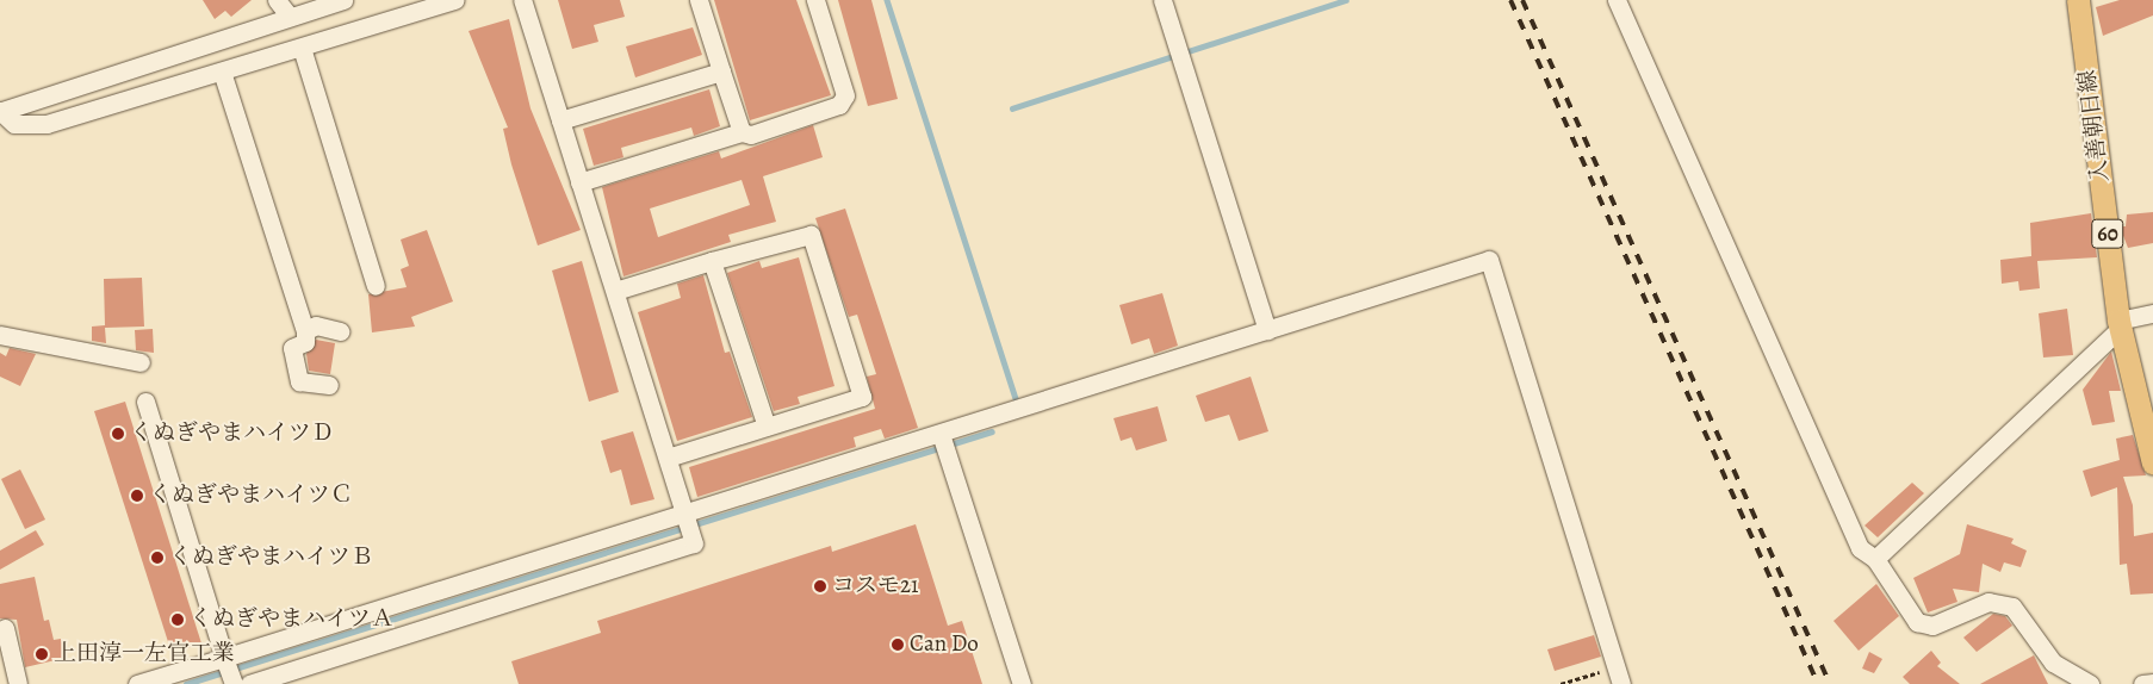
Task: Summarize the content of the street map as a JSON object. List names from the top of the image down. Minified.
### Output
{"streets":{"main road":["入善朝日線","60"]},"places":["くぬぎやまハイツＤ","くぬぎやまハイツＣ","くぬぎやまハイツＢ","コスモ21","くぬぎやまハイツＡ","Can Do","上田淳一左官工業"]}
